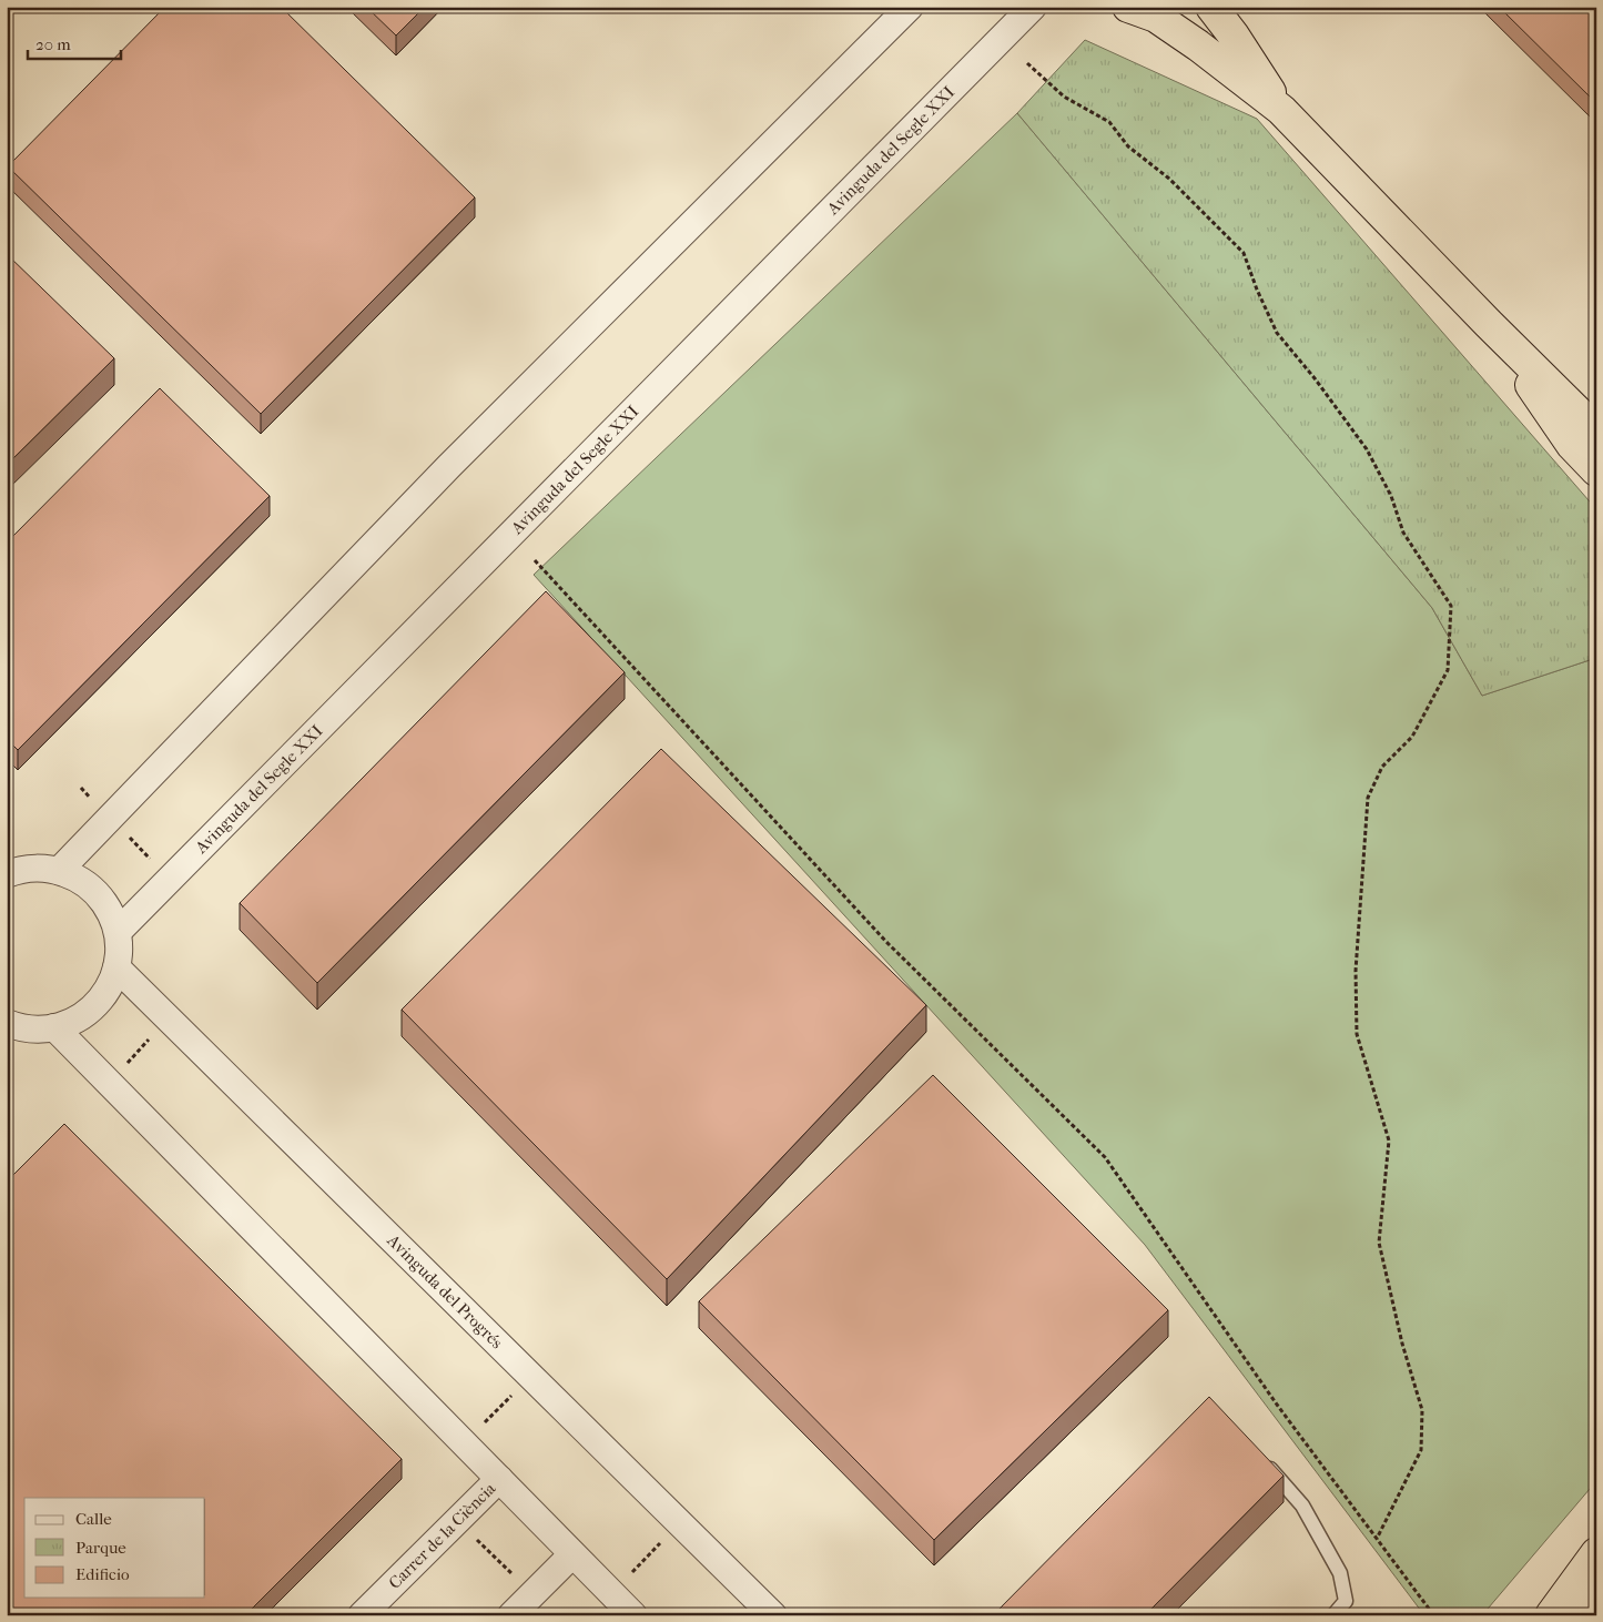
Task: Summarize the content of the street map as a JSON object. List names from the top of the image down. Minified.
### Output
{"streets":{"street":["Avinguda del Segle XXI","Avinguda del Progrés","Carrer de la Ciència"]},"legend":["Calle","Parque","Edificio"],"scale_bar":"20 m"}
